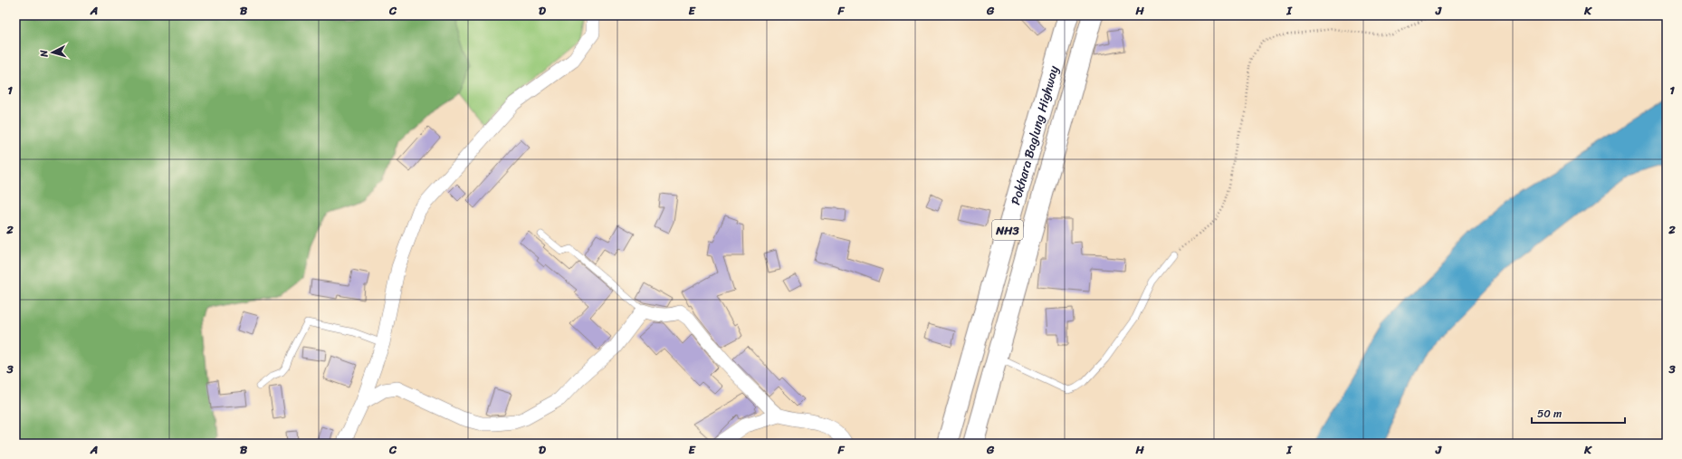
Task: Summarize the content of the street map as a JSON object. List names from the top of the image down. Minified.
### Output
{"streets":{"highway":["Pokhara Baglung Highway","NH3"]},"scale_bar":"50 m","north":"left","grid":{"columns":["A","B","C","D","E","F","G","H","I","J","K"],"rows":["1","2","3"]}}
